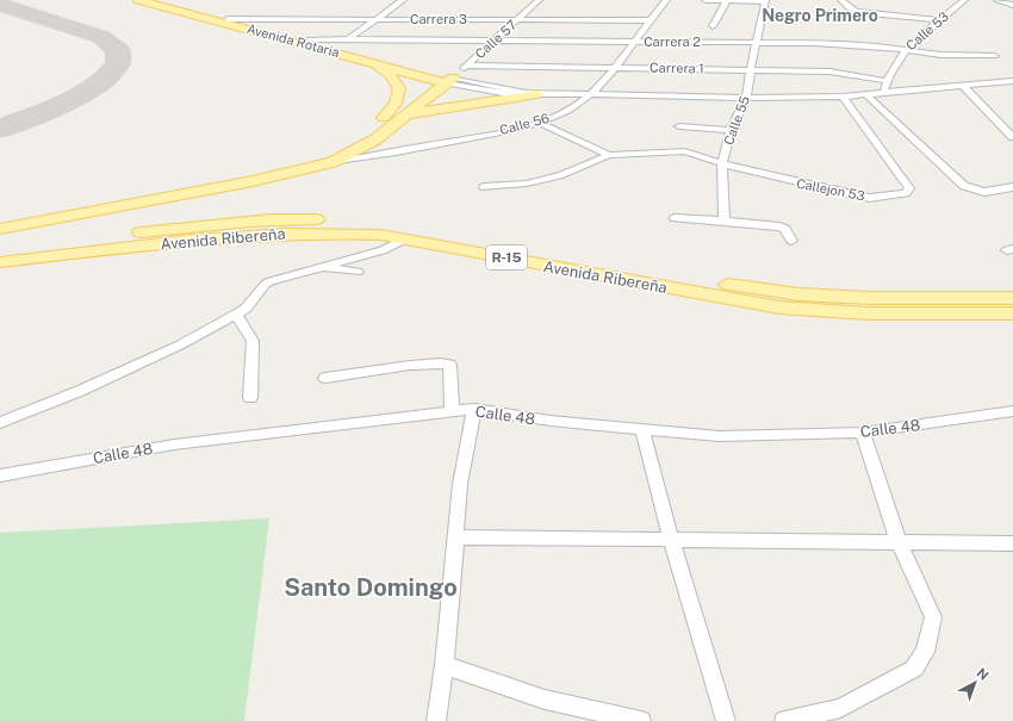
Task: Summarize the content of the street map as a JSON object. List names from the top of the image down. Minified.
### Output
{"streets":{"main road":["Avenida Rotaria","Avenida Ribereña","R-15"],"street":["Carrera 3","Calle 53","Calle 57","Carrera 2","Carrera 1","Calle 55","Calle 56","Callejon 53","Calle 48"]},"crossings":[["Carrera 3","Calle 57"],["Carrera 3","Avenida Rotaria"],["Carrera 3","Calle 56"],["Calle 53","Carrera 2"],["Calle 53","Carrera 1"],["Calle 57","Avenida Rotaria"],["Calle 57","Carrera 2"],["Calle 57","Carrera 1"],["Avenida Rotaria","Carrera 2"],["Carrera 2","Calle 55"],["Carrera 2","Calle 56"],["Carrera 1","Calle 55"],["Carrera 1","Calle 56"],["Calle 55","Callejon 53"]],"districts":["Negro Primero","Santo Domingo"],"north":"top right"}
